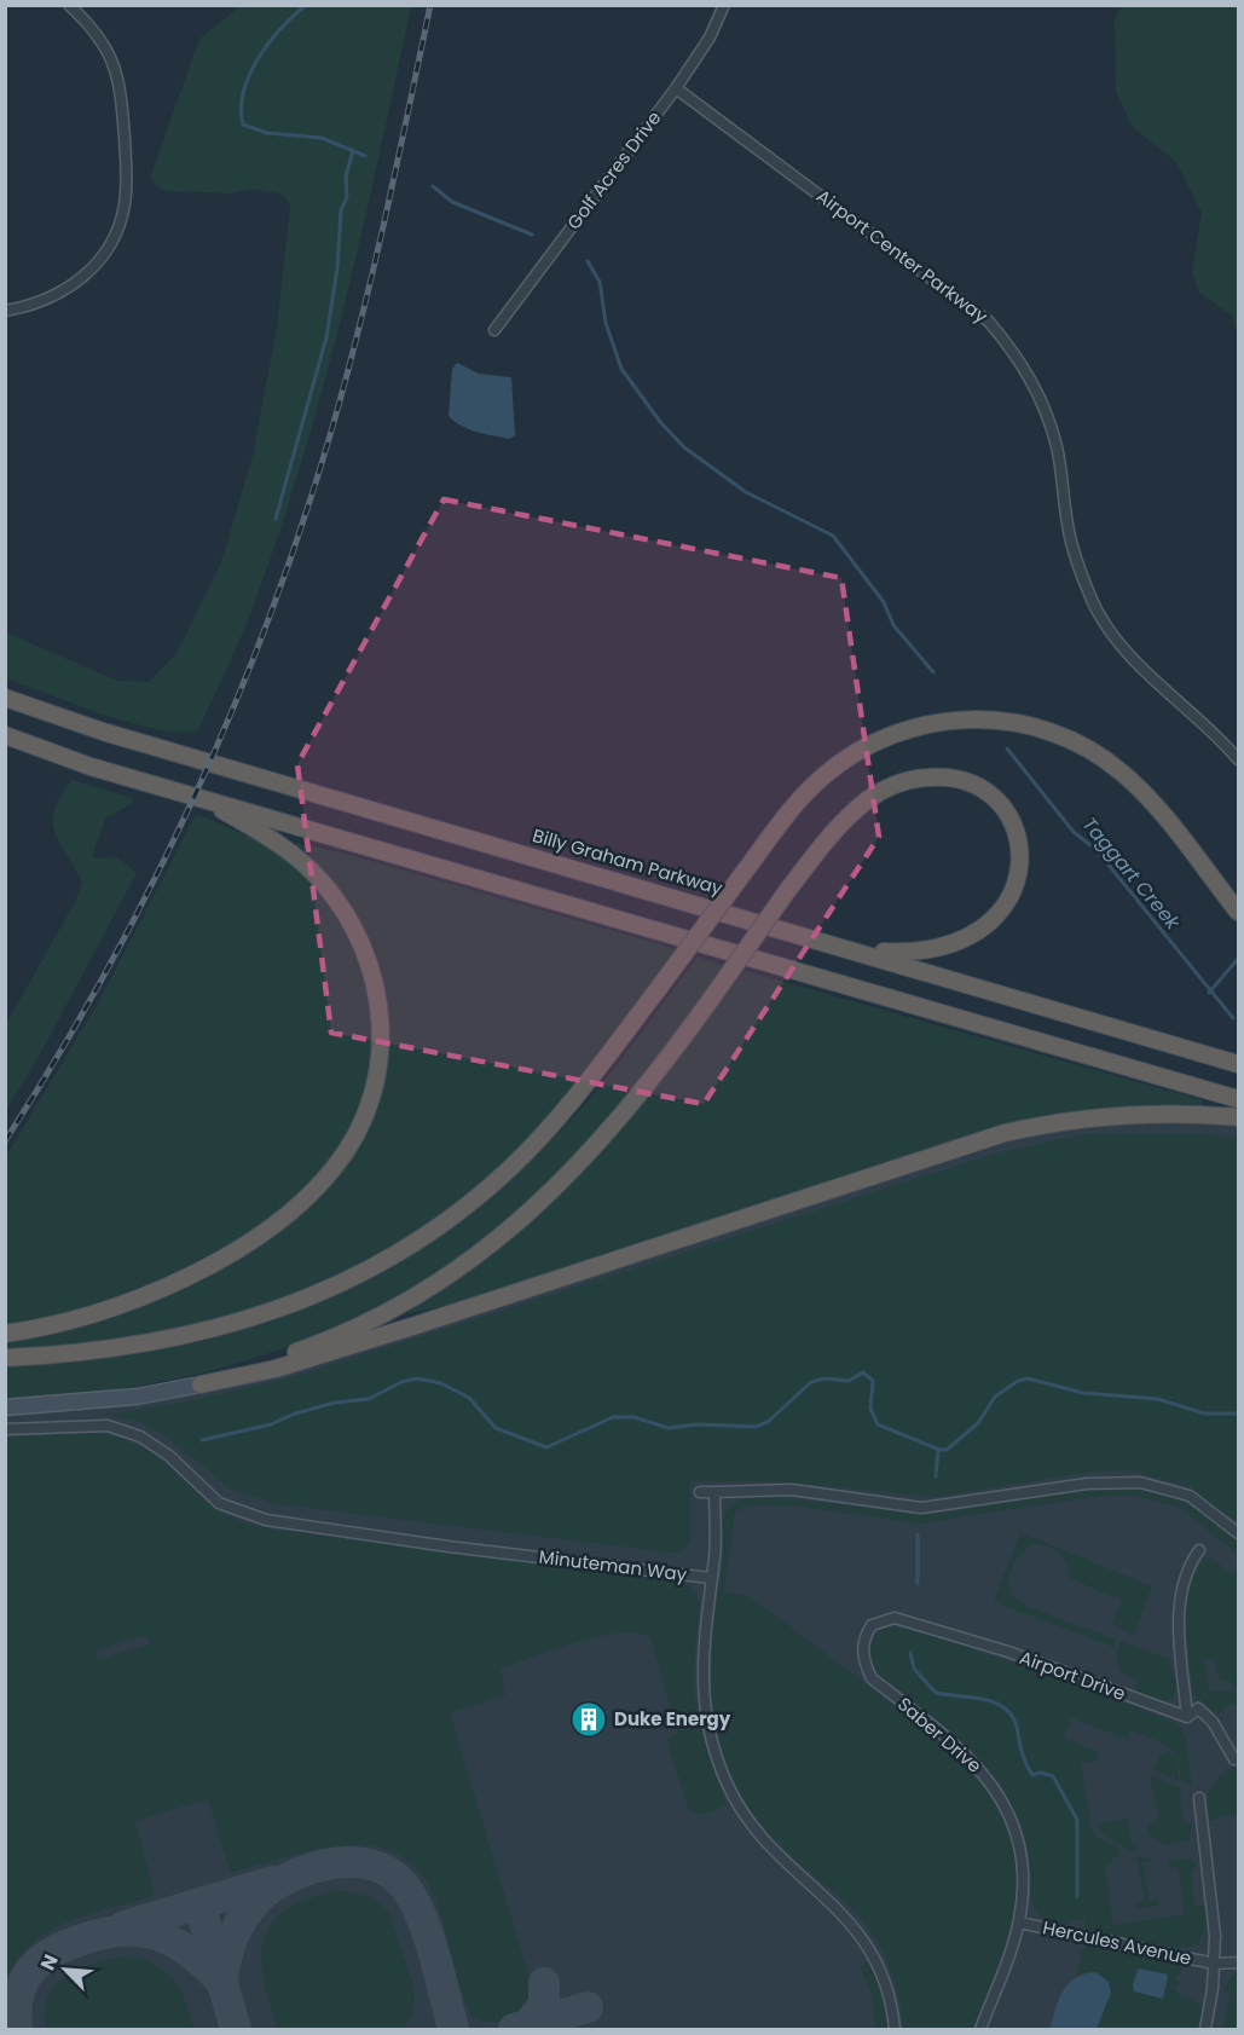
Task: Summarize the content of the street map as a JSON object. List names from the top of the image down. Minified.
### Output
{"streets":{"highway":["Billy Graham Parkway"],"street":["Golf Acres Drive","Airport Center Parkway","Minuteman Way","Airport Drive","Saber Drive","Hercules Avenue"]},"crossings":[["Golf Acres Drive","Airport Center Parkway"],["Airport Drive","Saber Drive"],["Saber Drive","Hercules Avenue"]],"water":["Taggart Creek"],"places":{"building":["Duke Energy"]},"north":"top left"}
